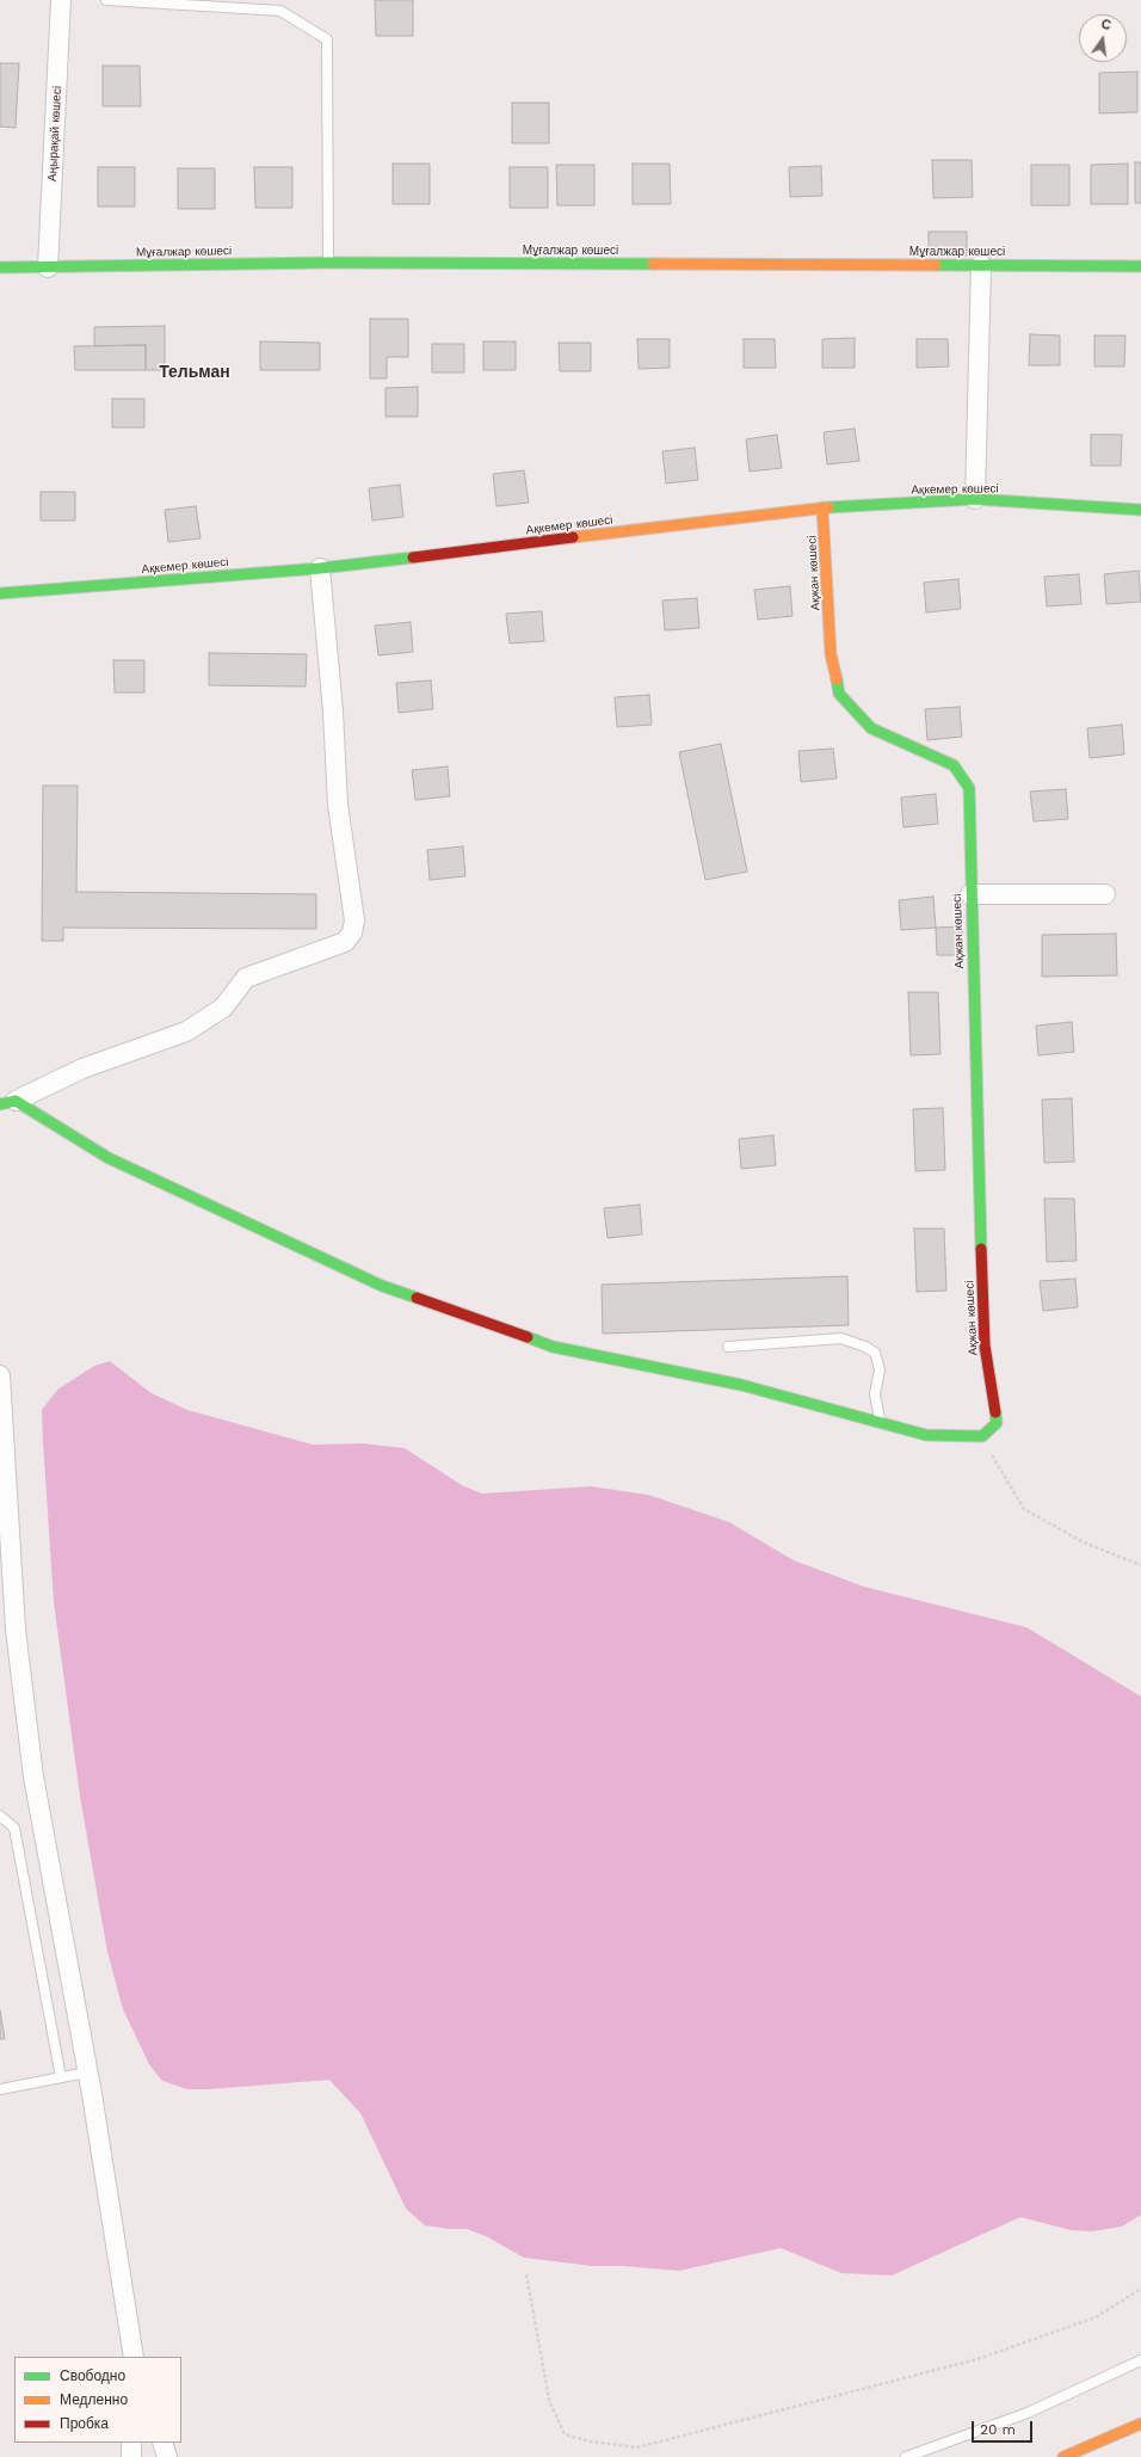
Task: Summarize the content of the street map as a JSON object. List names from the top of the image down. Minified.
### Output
{"streets":{"street":["Аңырақай көшесі","Мұғалжар көшесі","Ақкемер көшесі","Ақжан көшесі"]},"crossings":[["Аңырақай көшесі","Мұғалжар көшесі"],["Ақкемер көшесі","Ақжан көшесі"]],"districts":["Тельман"],"legend":["Свободно","Медленно","Пробка"],"scale_bar":"20 m","north":"top"}
